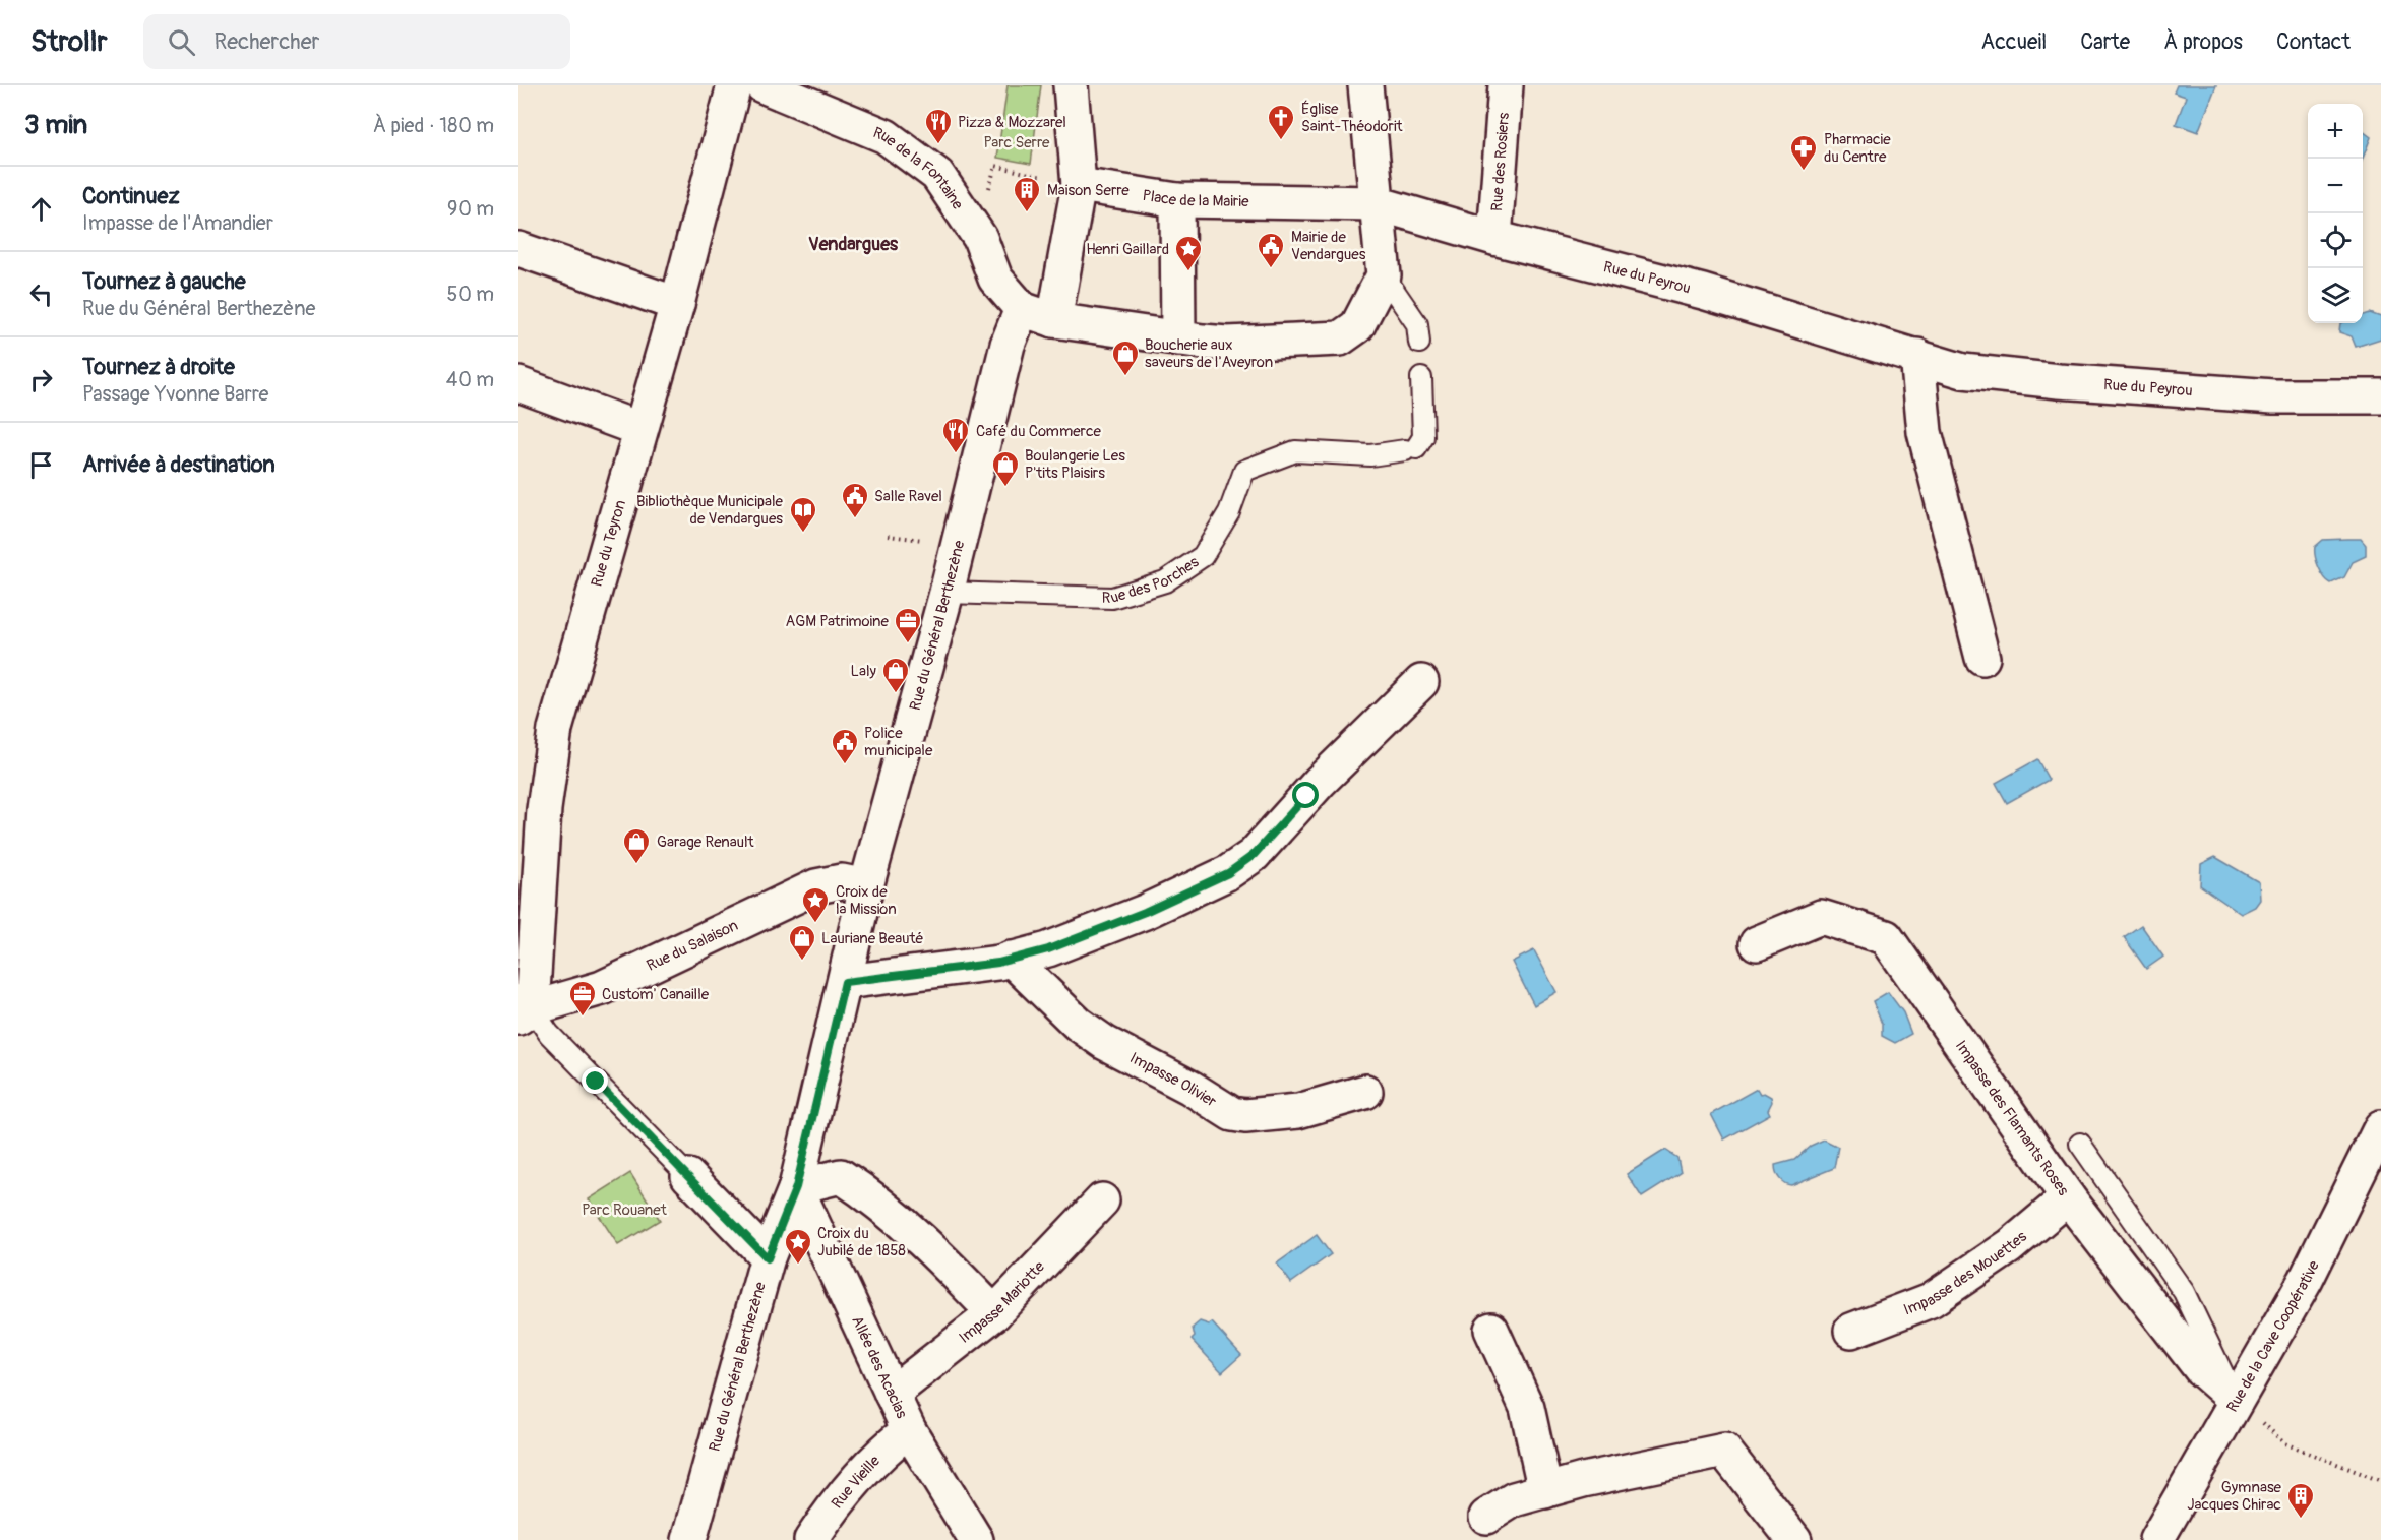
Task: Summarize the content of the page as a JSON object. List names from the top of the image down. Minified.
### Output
{"streets":{"street":["Rue des Rosiers","Rue de la Fontaine","Place de la Mairie","Rue du Peyrou","Rue du Teyron","Rue du Général Berthezène","Rue du Salaison","Impasse Olivier","Impasse des Flamants Roses","Impasse des Mouettes","Impasse Mariotte","Rue de la Cave Coopérative","Allée des Acacias","Rue Vieille"],"lane":["Rue des Porches"]},"crossings":[["Rue des Rosiers","Rue du Peyrou"],["Rue de la Fontaine","Rue du Général Berthezène"],["Place de la Mairie","Rue du Peyrou"],["Rue du Teyron","Rue du Salaison"],["Rue des Porches","Rue du Général Berthezène"],["Rue du Général Berthezène","Rue du Salaison"],["Rue du Général Berthezène","Allée des Acacias"],["Impasse des Flamants Roses","Impasse des Mouettes"],["Impasse des Flamants Roses","Rue de la Cave Coopérative"],["Impasse Mariotte","Allée des Acacias"],["Allée des Acacias","Rue Vieille"]],"districts":["Vendargues"],"parks":["Parc Serre","Parc Rouanet"],"places":{"church":["Église Saint-Théodorit"],"restaurant":["Pizza & Mozzarel","Café du Commerce"],"pharmacy":["Pharmacie du Centre"],"building":["Maison Serre","Gymnase Jacques Chirac"],"public building":["Mairie de Vendargues","Salle Ravel","Police municipale"],"place":["Henri Gaillard","Croix de la Mission","Croix du Jubilé de 1858"],"shop":["Boucherie aux saveurs de l'Aveyron","Boulangerie Les P'tits Plaisirs","Laly","Garage Renault","Lauriane Beauté"],"library":["Bibliothèque Municipale de Vendargues"],"office":["AGM Patrimoine","Custom' Canaille"]},"page":{"header":"Strollr","search":"Rechercher","nav":["Accueil","Carte","À propos","Contact"],"heading":["3 min","À pied · 180 m"],"map_buttons":["+","−"],"list":[["Continuez","Impasse de l'Amandier","90 m"],["Tournez à gauche","Rue du Général Berthezène","50 m"],["Tournez à droite","Passage Yvonne Barre","40 m"],"Arrivée à destination"]}}
